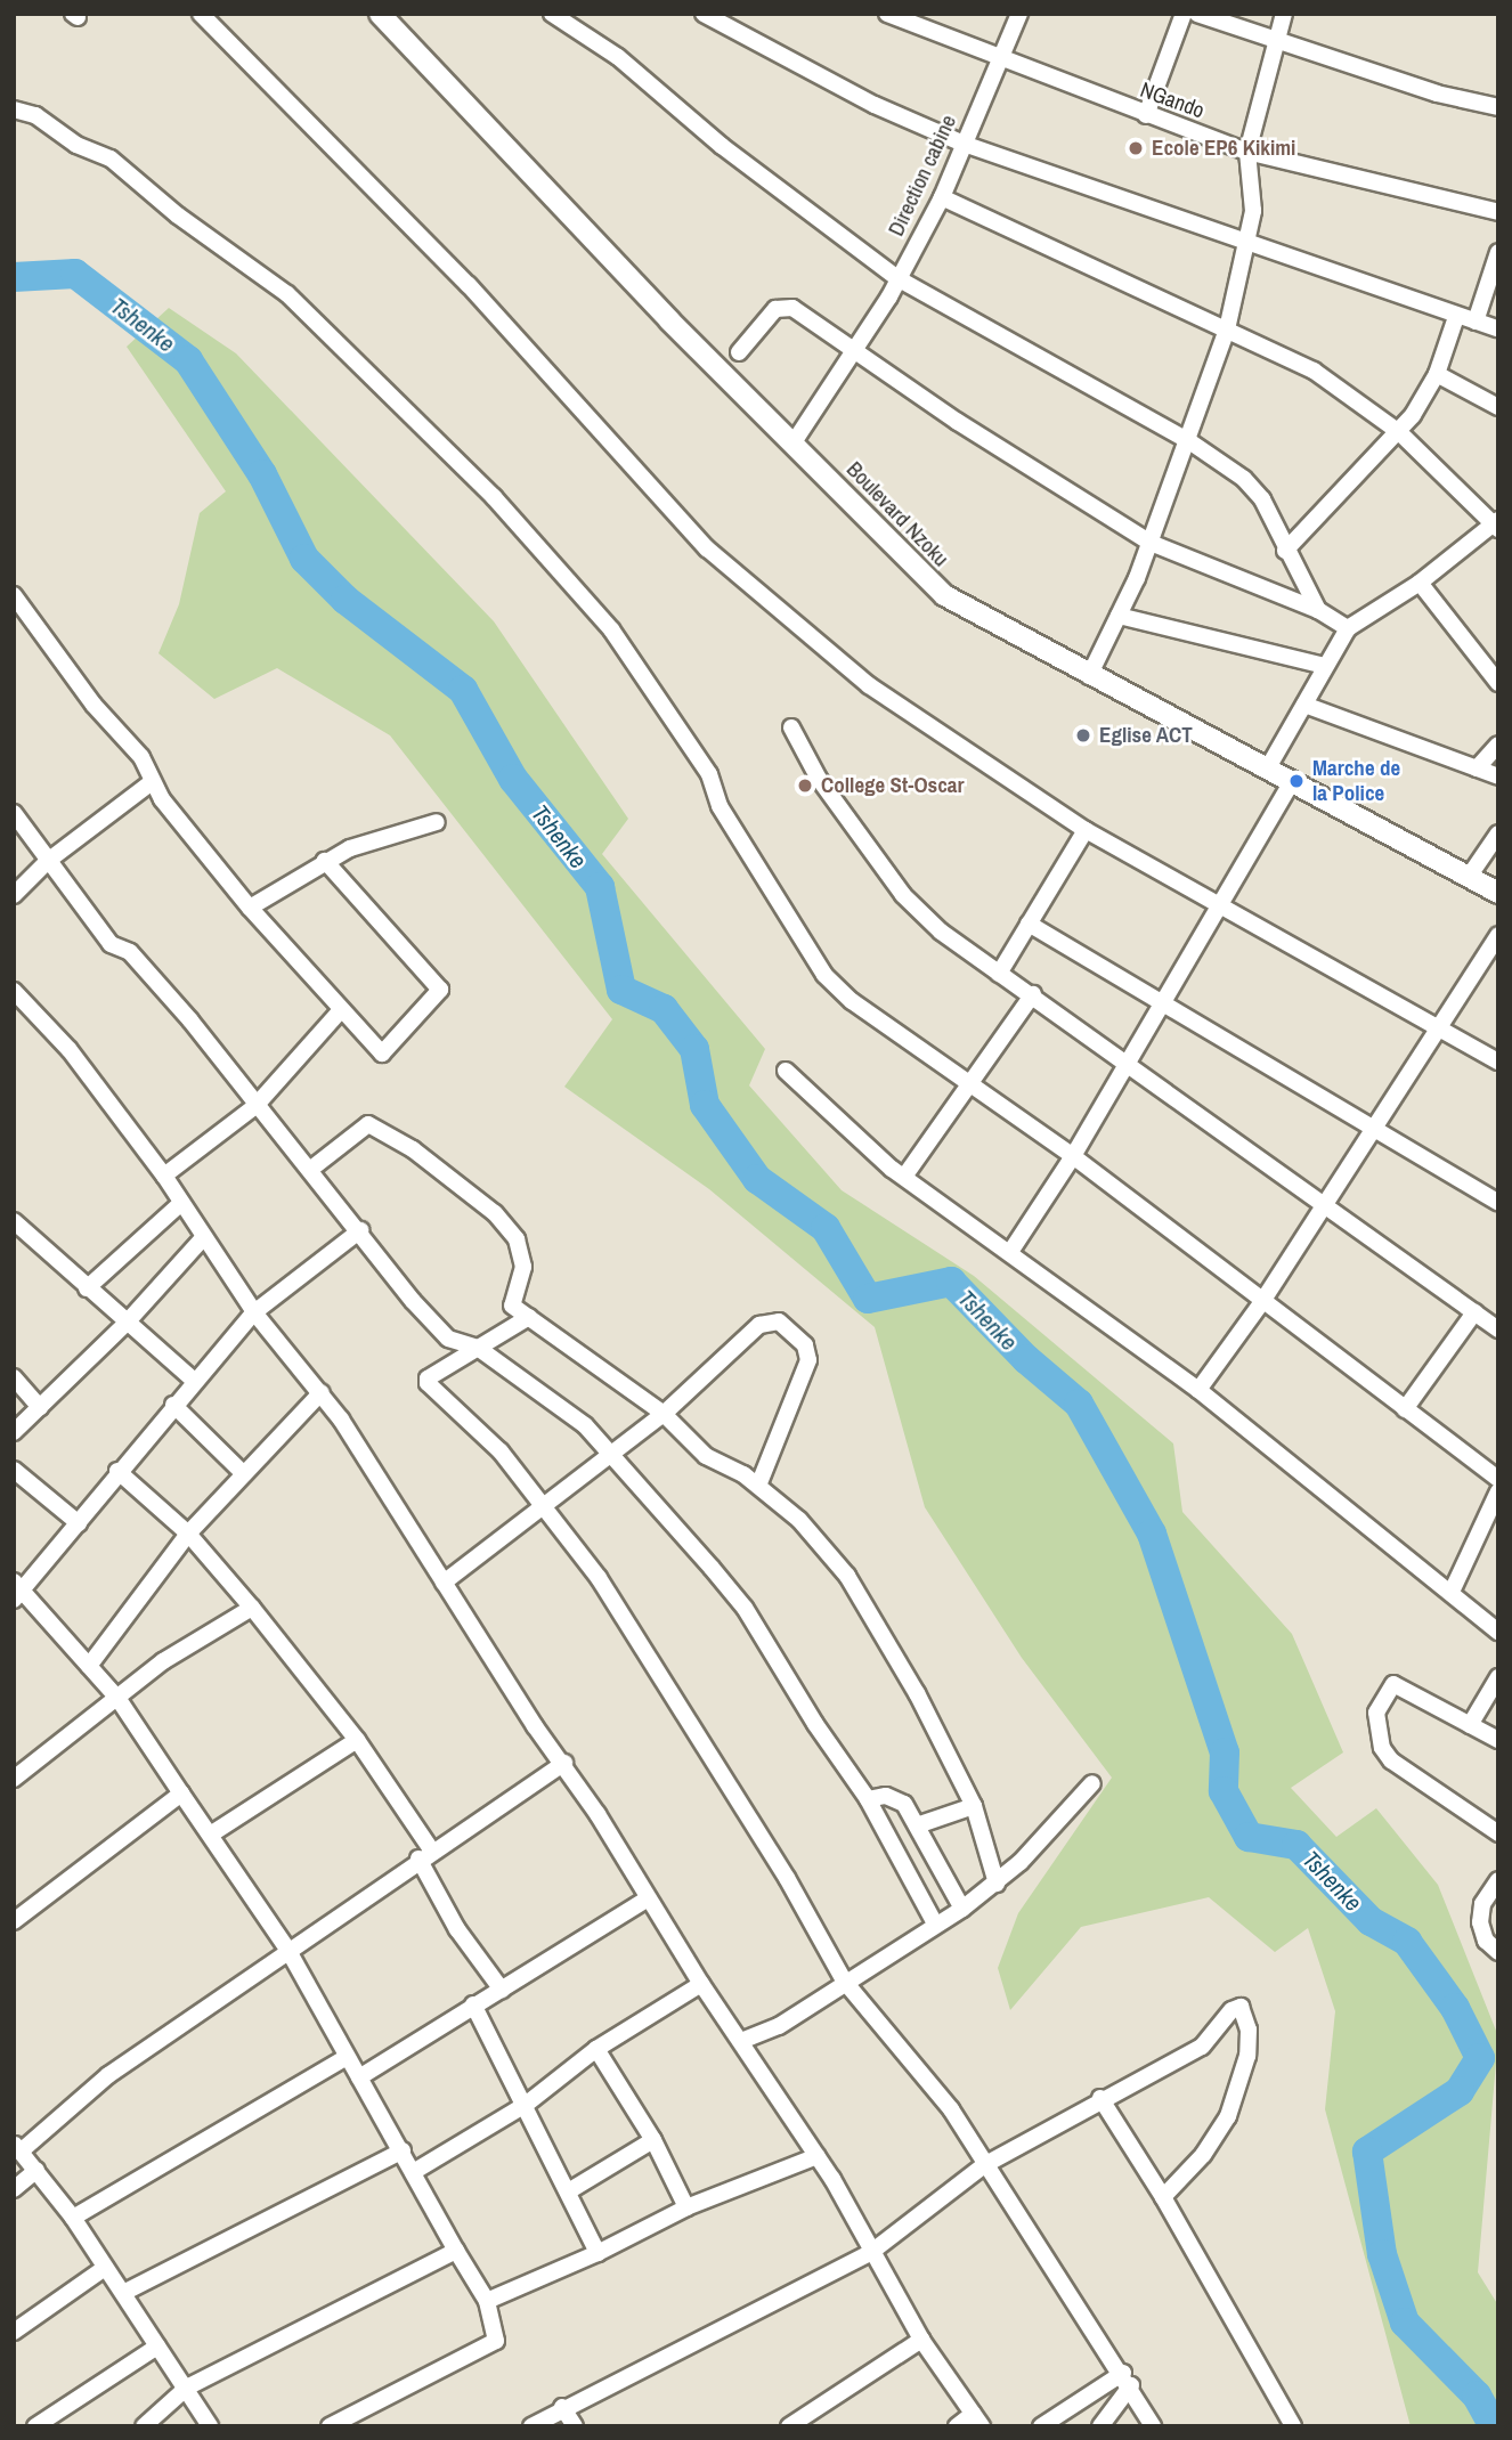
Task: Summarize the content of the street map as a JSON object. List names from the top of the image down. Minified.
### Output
{"streets":{"street":["NGando","Direction cabine","Boulevard Nzoku"]},"crossings":[["NGando","Direction cabine"],["Direction cabine","Boulevard Nzoku"]],"water":["Tshenke"],"places":["Ecole EP6 Kikimi","Eglise ACT","Marche de la Police","College St-Oscar"]}
